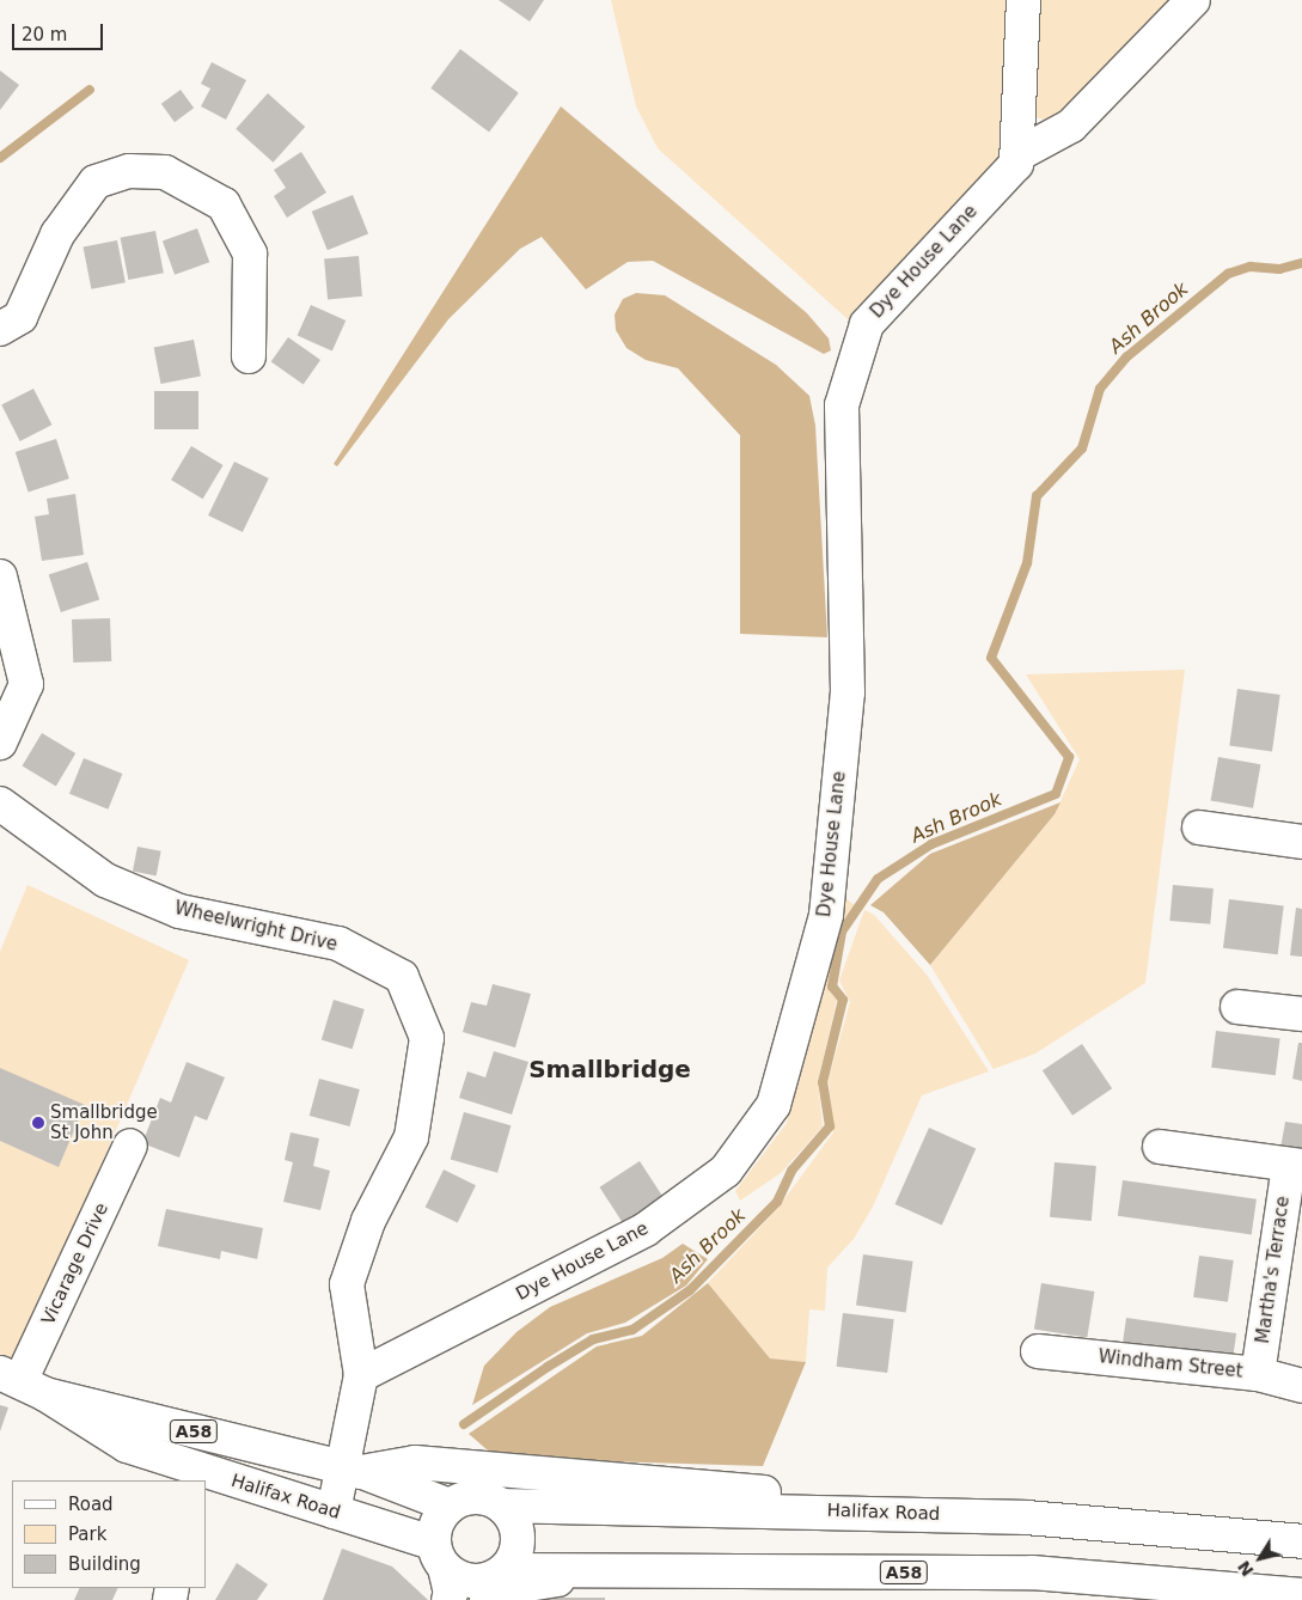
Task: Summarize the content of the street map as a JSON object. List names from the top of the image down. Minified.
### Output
{"streets":{"main road":["Dye House Lane","Wheelwright Drive","Vicarage Drive","Martha's Terrace","Windham Street","A58","Halifax Road"]},"crossings":[["Dye House Lane","Wheelwright Drive"],["Vicarage Drive","Halifax Road"],["Martha's Terrace","Windham Street"],["A58","Halifax Road"]],"districts":["Smallbridge"],"water":["Ash Brook"],"places":["Smallbridge St John"],"legend":["Road","Park","Building"],"scale_bar":"20 m","north":"bottom left"}
